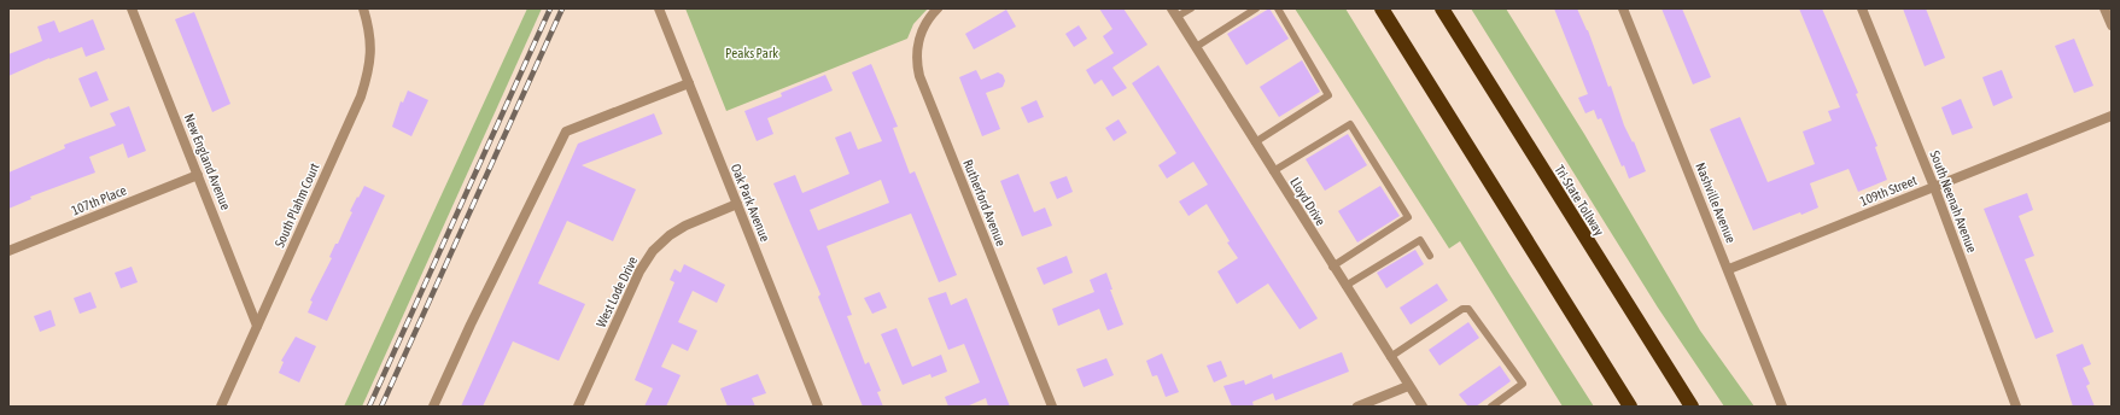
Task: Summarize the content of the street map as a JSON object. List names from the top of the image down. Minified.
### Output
{"streets":{"highway":["Tri-State Tollway"],"street":["New England Avenue","109th Street","107th Place","Lloyd Drive","South Neenah Avenue","Oak Park Avenue","Rutherford Avenue","Nashville Avenue","South Plahm Court","West Lode Drive"]},"crossings":[["New England Avenue","107th Place"],["New England Avenue","South Plahm Court"],["109th Street","South Neenah Avenue"],["109th Street","Nashville Avenue"],["Oak Park Avenue","West Lode Drive"]],"parks":["Peaks Park"]}
